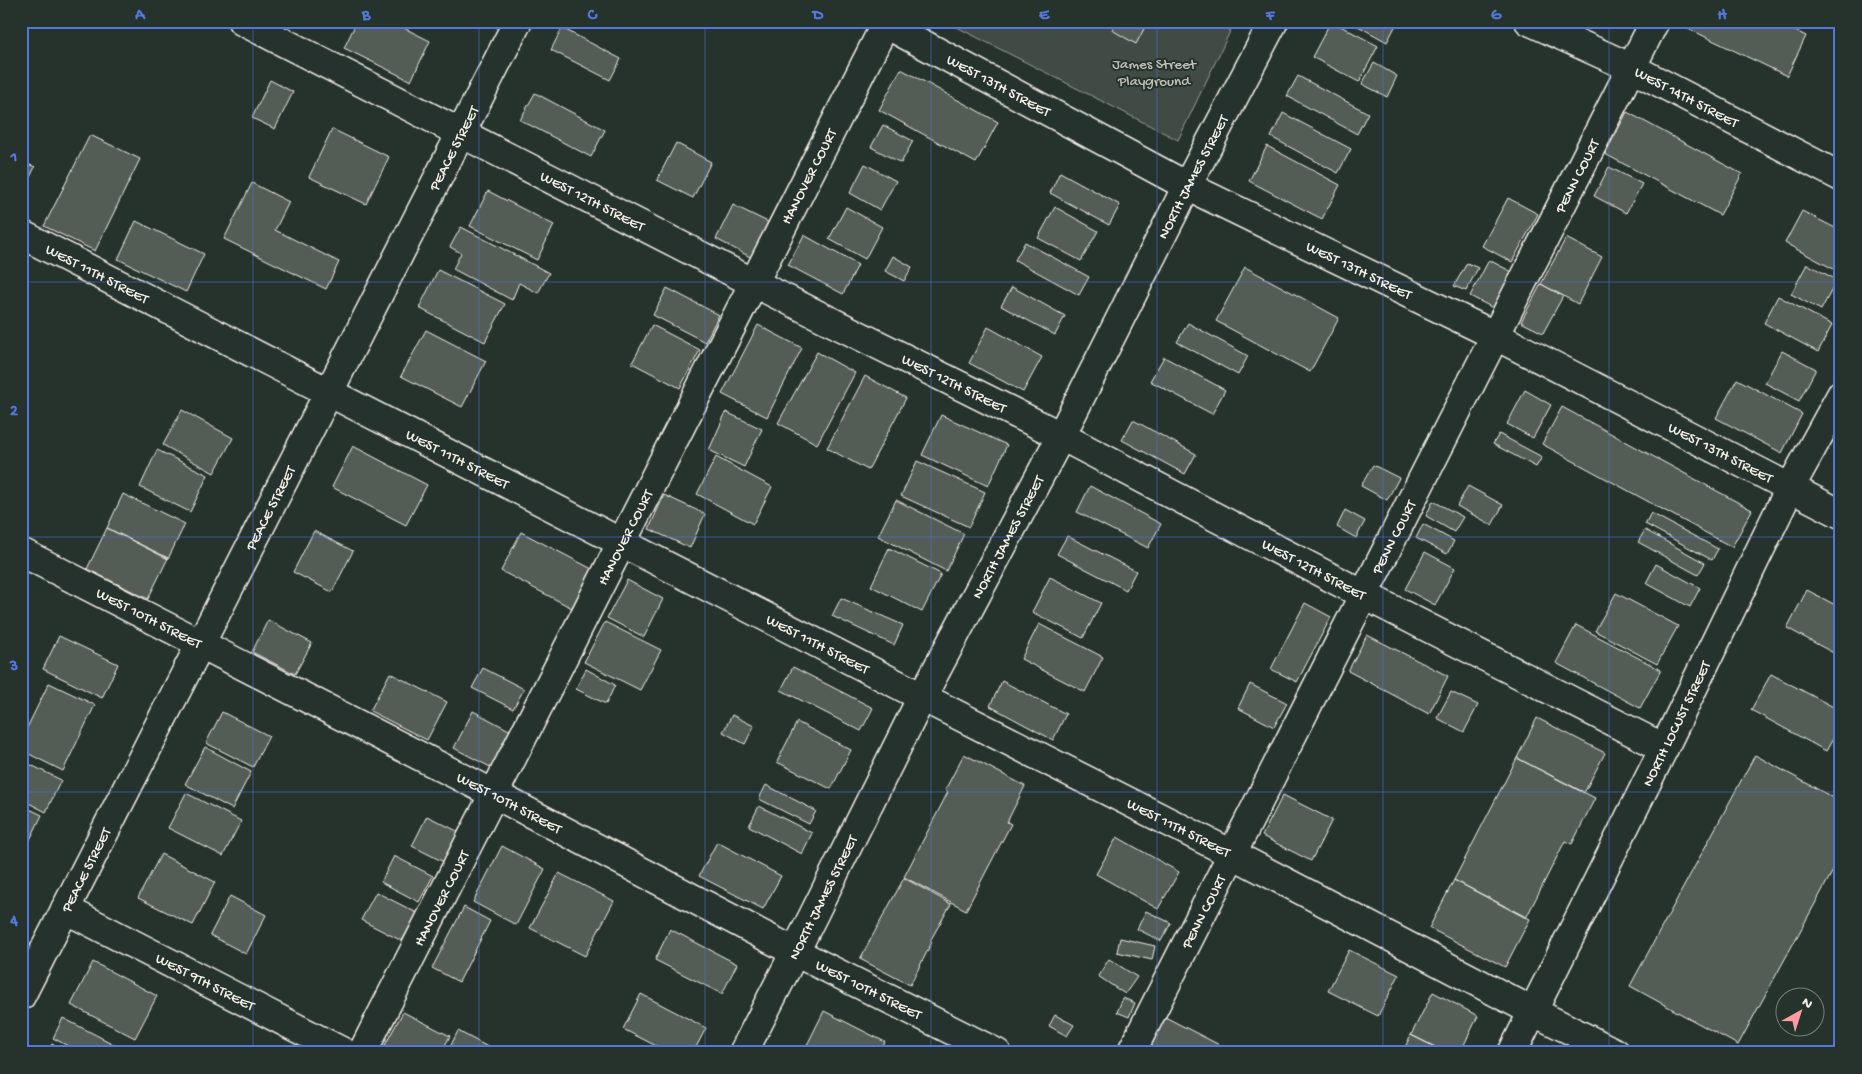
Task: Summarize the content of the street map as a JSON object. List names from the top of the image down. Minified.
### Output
{"streets":{"street":["WEST 13TH STREET","WEST 14TH STREET","PEACE STREET","HANOVER COURT","PENN COURT","NORTH JAMES STREET","WEST 12TH STREET","WEST 11TH STREET","WEST 10TH STREET","NORTH LOCUST STREET","WEST 9TH STREET"]},"crossings":[["WEST 13TH STREET","HANOVER COURT"],["WEST 13TH STREET","PENN COURT"],["WEST 13TH STREET","NORTH JAMES STREET"],["WEST 13TH STREET","NORTH LOCUST STREET"],["WEST 14TH STREET","PENN COURT"],["PEACE STREET","WEST 12TH STREET"],["PEACE STREET","WEST 11TH STREET"],["PEACE STREET","WEST 10TH STREET"],["PEACE STREET","WEST 9TH STREET"],["HANOVER COURT","WEST 12TH STREET"],["HANOVER COURT","WEST 11TH STREET"],["HANOVER COURT","WEST 10TH STREET"],["PENN COURT","WEST 12TH STREET"],["PENN COURT","WEST 11TH STREET"],["NORTH JAMES STREET","WEST 12TH STREET"],["NORTH JAMES STREET","WEST 11TH STREET"],["NORTH JAMES STREET","WEST 10TH STREET"],["WEST 12TH STREET","NORTH LOCUST STREET"],["WEST 11TH STREET","NORTH LOCUST STREET"]],"parks":["James Street Playground"],"north":"top right","grid":{"columns":["A","B","C","D","E","F","G","H"],"rows":["1","2","3","4"]}}
